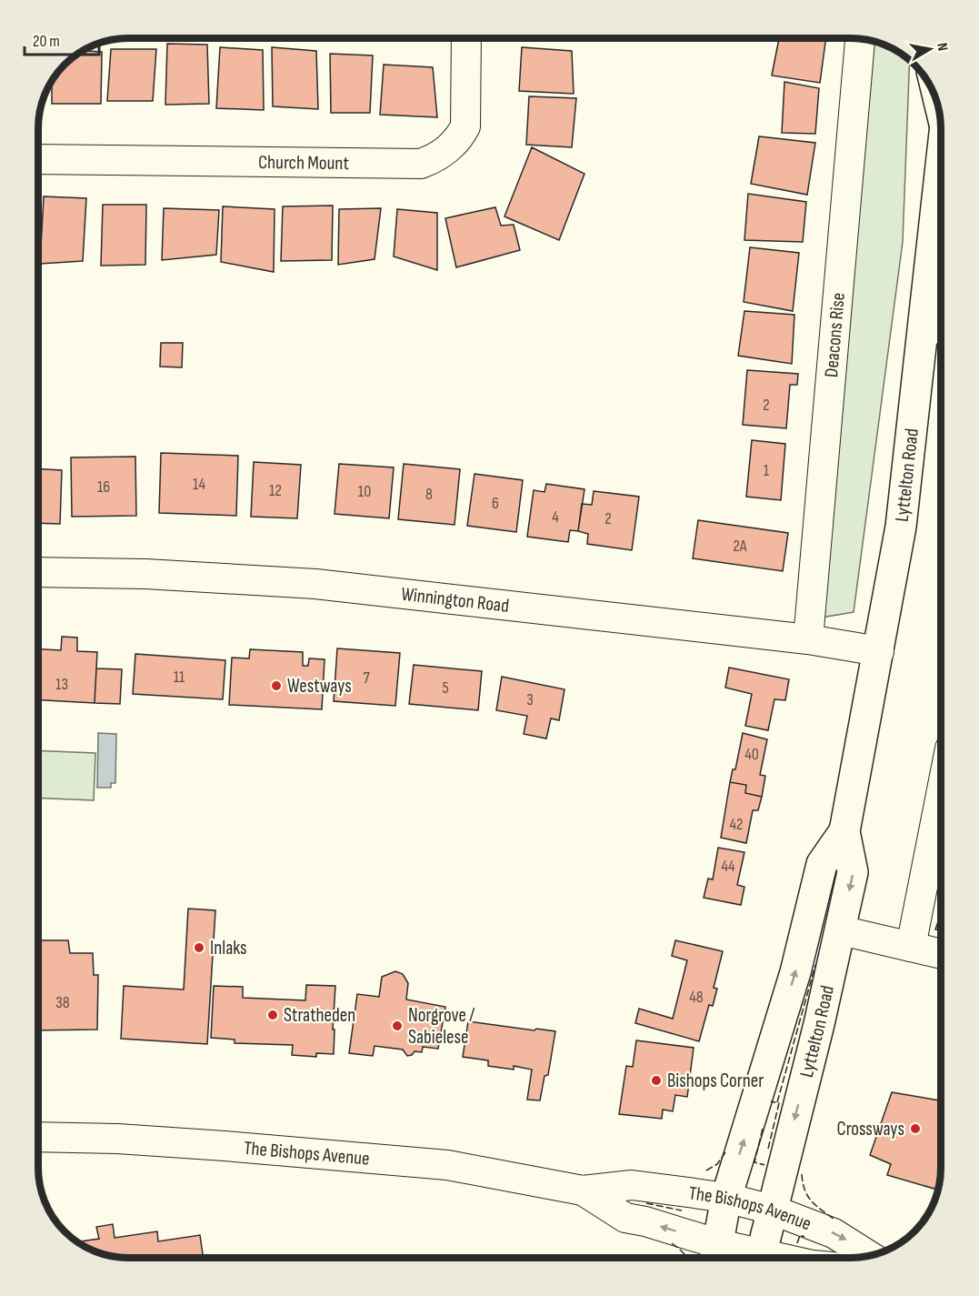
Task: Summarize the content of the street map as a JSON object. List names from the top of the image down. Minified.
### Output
{"streets":{"highway":["Lyttelton Road"],"street":["Church Mount","Deacons Rise","Winnington Road","The Bishops Avenue"]},"crossings":[["Deacons Rise","Winnington Road"],["Lyttelton Road","Winnington Road"],["Lyttelton Road","The Bishops Avenue"]],"places":["Westways","Inlaks","Stratheden","Norgrove / Sabielese","Bishops Corner","Crossways"],"house_numbers":["2","1","14","16","12","10","8","6","4","2","2A","11","7","13","5","3","40","42","44","48","38"],"scale_bar":"20 m","north":"right"}
